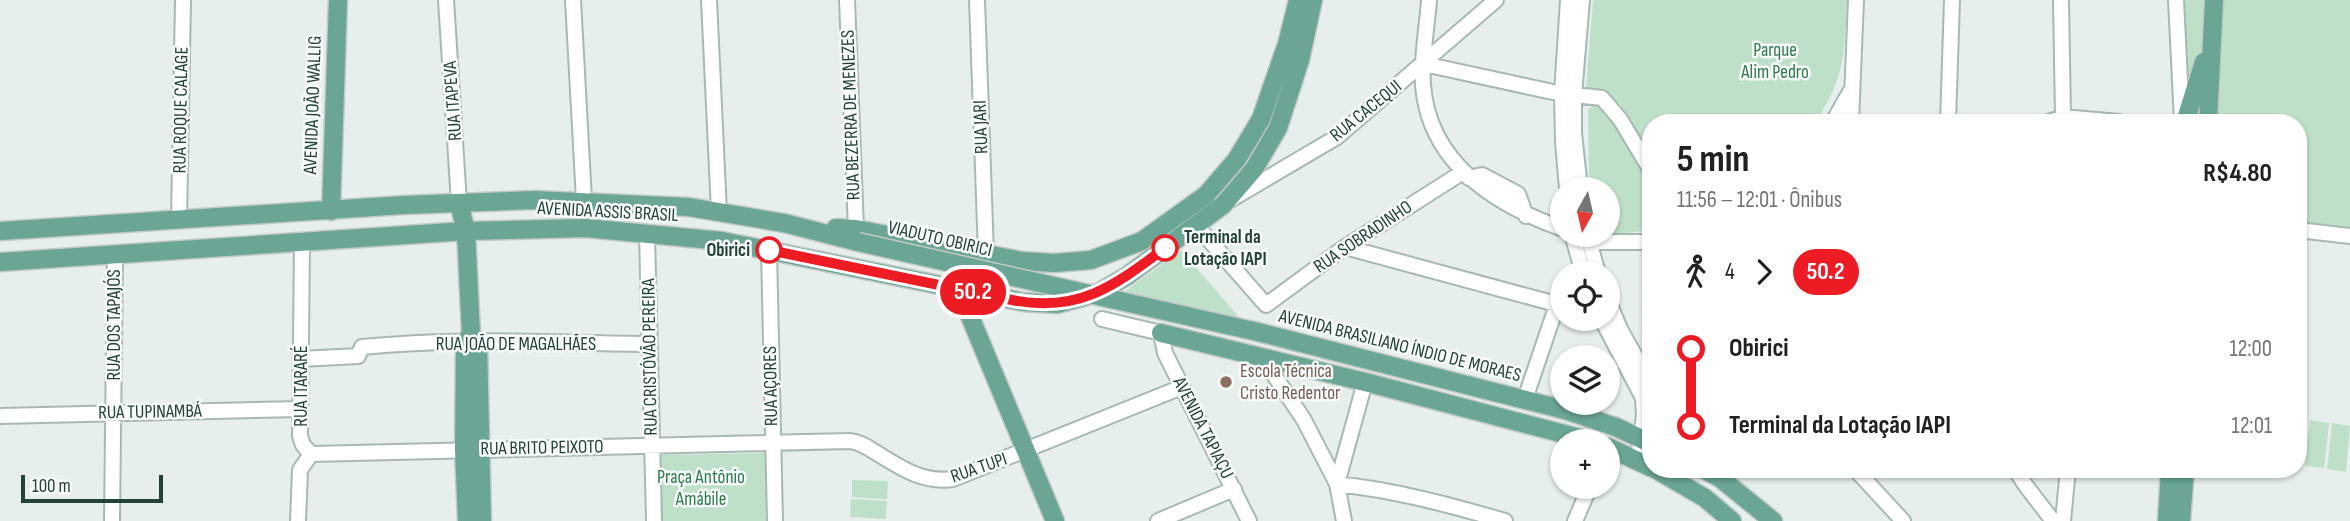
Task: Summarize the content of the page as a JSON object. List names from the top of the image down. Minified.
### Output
{"streets":{"main road":["AVENIDA JOÃO WALLIG","AVENIDA ASSIS BRASIL","VIADUTO OBIRICI","AVENIDA BRASILIANO ÍNDIO DE MORAES"],"street":["RUA ITAPEVA","RUA ROQUE CALAGE","RUA CACEQUI","RUA BEZERRA DE MENEZES","RUA JARI","RUA SOBRADINHO","RUA DOS TAPAJÓS","RUA JOÃO DE MAGALHÃES","RUA CRISTÓVÃO PEREIRA","RUA ITARARÉ","RUA AÇORES","RUA TUPINAMBÁ","AVENIDA TAPIAÇU","RUA BRITO PEIXOTO","RUA TUPI"]},"crossings":[["RUA ITAPEVA","AVENIDA ASSIS BRASIL"],["AVENIDA JOÃO WALLIG","AVENIDA ASSIS BRASIL"],["RUA ROQUE CALAGE","AVENIDA ASSIS BRASIL"],["RUA CACEQUI","AVENIDA ASSIS BRASIL"],["RUA BEZERRA DE MENEZES","AVENIDA ASSIS BRASIL"],["RUA BEZERRA DE MENEZES","VIADUTO OBIRICI"],["RUA JARI","AVENIDA ASSIS BRASIL"],["AVENIDA ASSIS BRASIL","RUA SOBRADINHO"],["AVENIDA ASSIS BRASIL","VIADUTO OBIRICI"],["AVENIDA ASSIS BRASIL","RUA DOS TAPAJÓS"],["AVENIDA ASSIS BRASIL","RUA CRISTÓVÃO PEREIRA"],["AVENIDA ASSIS BRASIL","RUA ITARARÉ"],["AVENIDA ASSIS BRASIL","RUA AÇORES"],["VIADUTO OBIRICI","AVENIDA BRASILIANO ÍNDIO DE MORAES"],["RUA DOS TAPAJÓS","RUA TUPINAMBÁ"],["RUA JOÃO DE MAGALHÃES","RUA CRISTÓVÃO PEREIRA"],["RUA JOÃO DE MAGALHÃES","RUA ITARARÉ"],["RUA CRISTÓVÃO PEREIRA","RUA BRITO PEIXOTO"],["RUA ITARARÉ","RUA TUPINAMBÁ"],["RUA ITARARÉ","RUA BRITO PEIXOTO"],["RUA AÇORES","RUA BRITO PEIXOTO"],["RUA AÇORES","RUA TUPI"],["AVENIDA TAPIAÇU","RUA TUPI"],["RUA BRITO PEIXOTO","RUA TUPI"]],"parks":["Parque Alim Pedro","Praça Antônio Amábile"],"places":["Terminal da Lotação IAPI","Obirici","Escola Técnica Cristo Redentor"],"lines":["bus line 50.2"],"scale_bar":"100 m","north":"bottom","page":{"on_map":"50.2","heading":["5 min","11:56 – 12:01 · Ônibus","R$4.80"],"map_buttons":"+","legs":["4","50.2"],"list":[{"name":"Obirici","value":"12:00"},{"name":"Terminal da Lotação IAPI","value":"12:01"}],"scale":"100 m"}}
